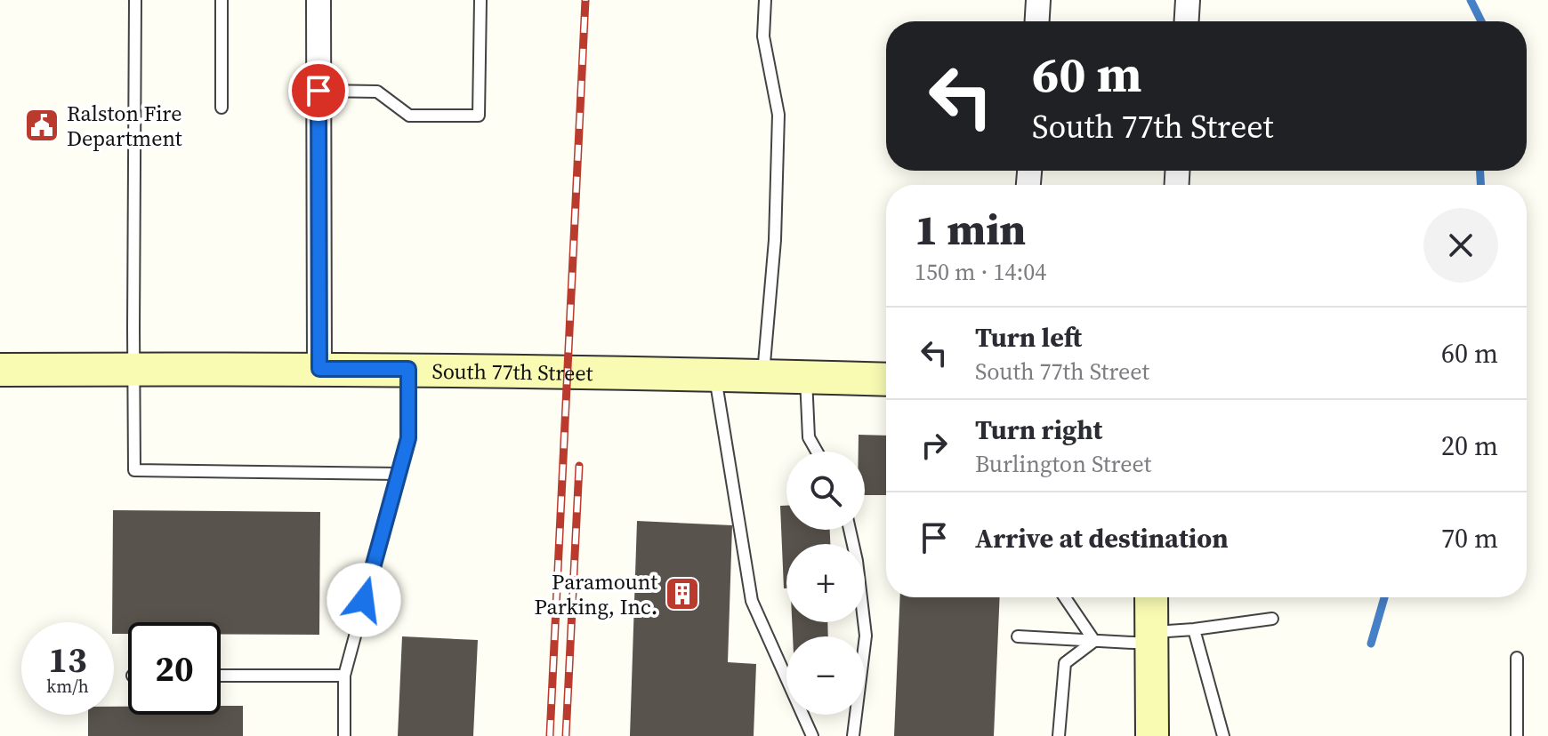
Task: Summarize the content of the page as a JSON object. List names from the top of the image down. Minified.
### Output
{"streets":{"street":["South 77th Street"]},"places":{"public building":["Ralston Fire Department"],"building":["Paramount Parking, Inc."]},"page":{"turn":["60 m","South 77th Street"],"heading":["1 min","150 m · 14:04"],"list":[{"name":"Turn left","note":"South 77th Street","value":"60 m"},{"name":"Turn right","note":"Burlington Street","value":"20 m"},{"name":"Arrive at destination","value":"70 m"}],"map_buttons":["+","−"],"speed":"13 km/h","limit":"20"}}
